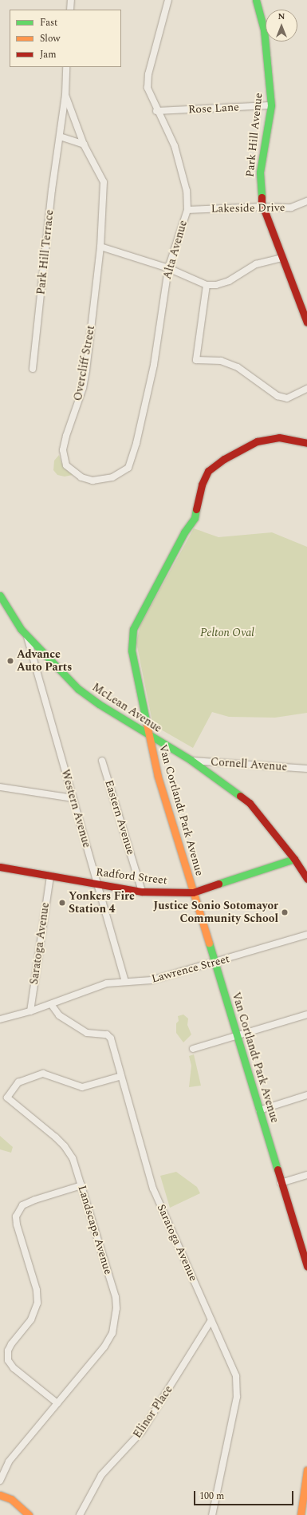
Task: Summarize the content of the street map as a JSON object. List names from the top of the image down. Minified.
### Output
{"streets":{"street":["Rose Lane","Park Hill Avenue","Lakeside Drive","Alta Avenue","Park Hill Terrace","Overcliff Street","McLean Avenue","Cornell Avenue","Western Avenue","Van Cortlandt Park Avenue","Eastern Avenue","Radford Street","Saratoga Avenue","Lawrence Street","Landscape Avenue","Elinor Place"]},"crossings":[["Rose Lane","Park Hill Avenue"],["Rose Lane","Alta Avenue"],["Park Hill Avenue","Lakeside Drive"],["Lakeside Drive","Alta Avenue"],["Alta Avenue","Overcliff Street"],["Park Hill Terrace","Overcliff Street"],["McLean Avenue","Cornell Avenue"],["McLean Avenue","Western Avenue"],["McLean Avenue","Van Cortlandt Park Avenue"],["McLean Avenue","Radford Street"],["Western Avenue","Radford Street"],["Western Avenue","Lawrence Street"],["Van Cortlandt Park Avenue","Radford Street"],["Van Cortlandt Park Avenue","Lawrence Street"],["Eastern Avenue","Radford Street"],["Radford Street","Saratoga Avenue"],["Saratoga Avenue","Lawrence Street"],["Saratoga Avenue","Landscape Avenue"],["Saratoga Avenue","Elinor Place"]],"parks":["Pelton Oval"],"places":["Advance Auto Parts","Yonkers Fire Station 4","Justice Sonio Sotomayor Community School"],"legend":["Fast","Slow","Jam"],"scale_bar":"100 m","north":"top"}
